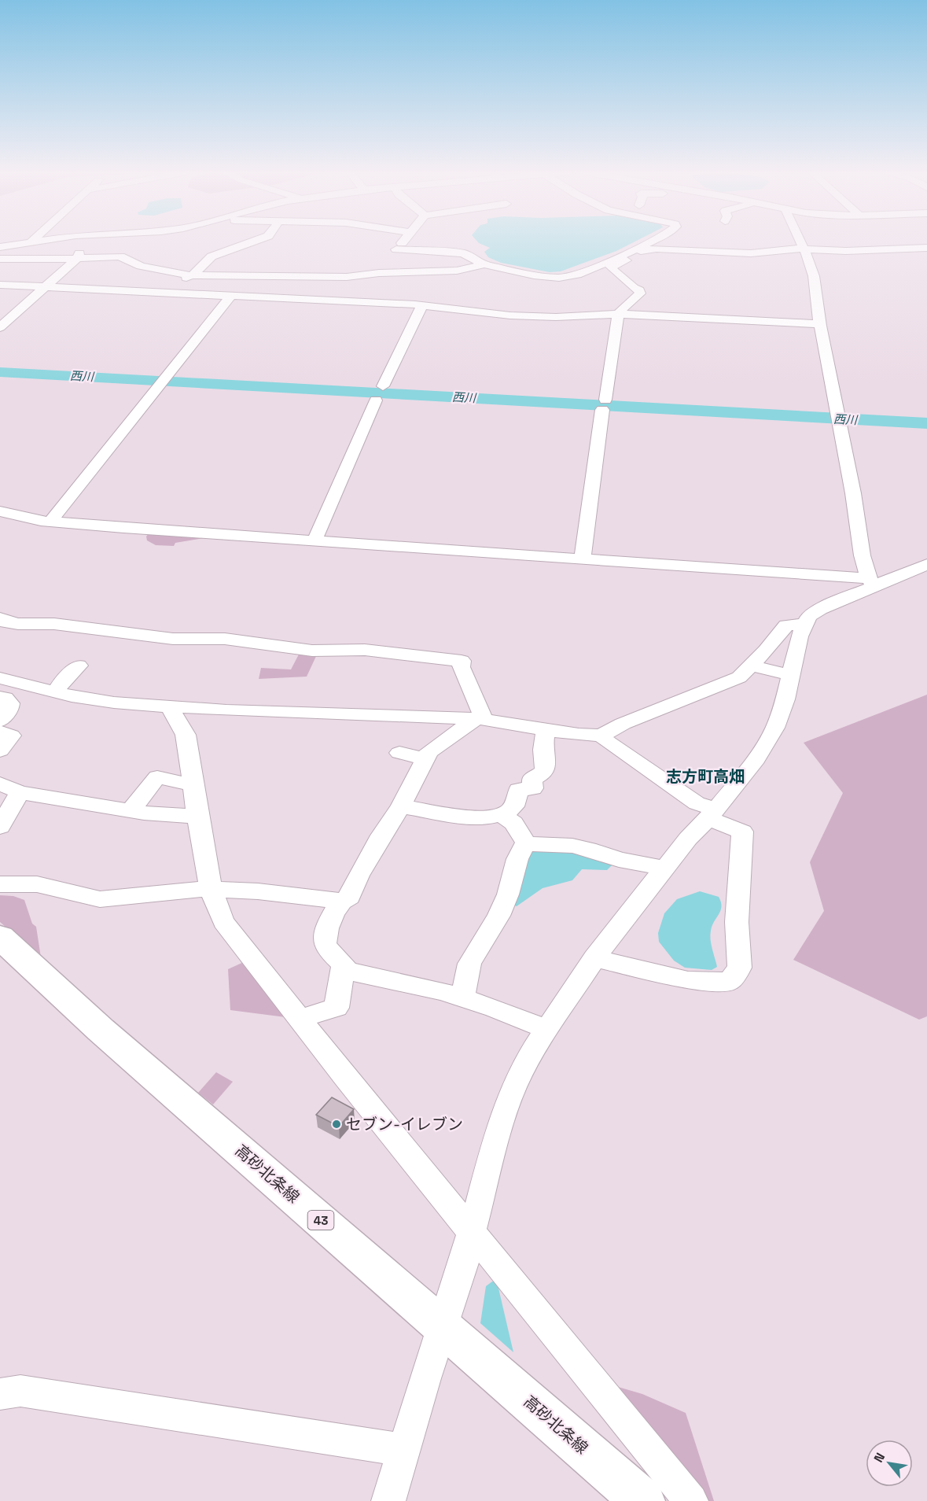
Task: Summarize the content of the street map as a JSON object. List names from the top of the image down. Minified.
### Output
{"streets":{"main road":["高砂北条線","43"]},"districts":["志方町高畑"],"water":["西川"],"places":["セブン-イレブン"],"north":"top left"}
